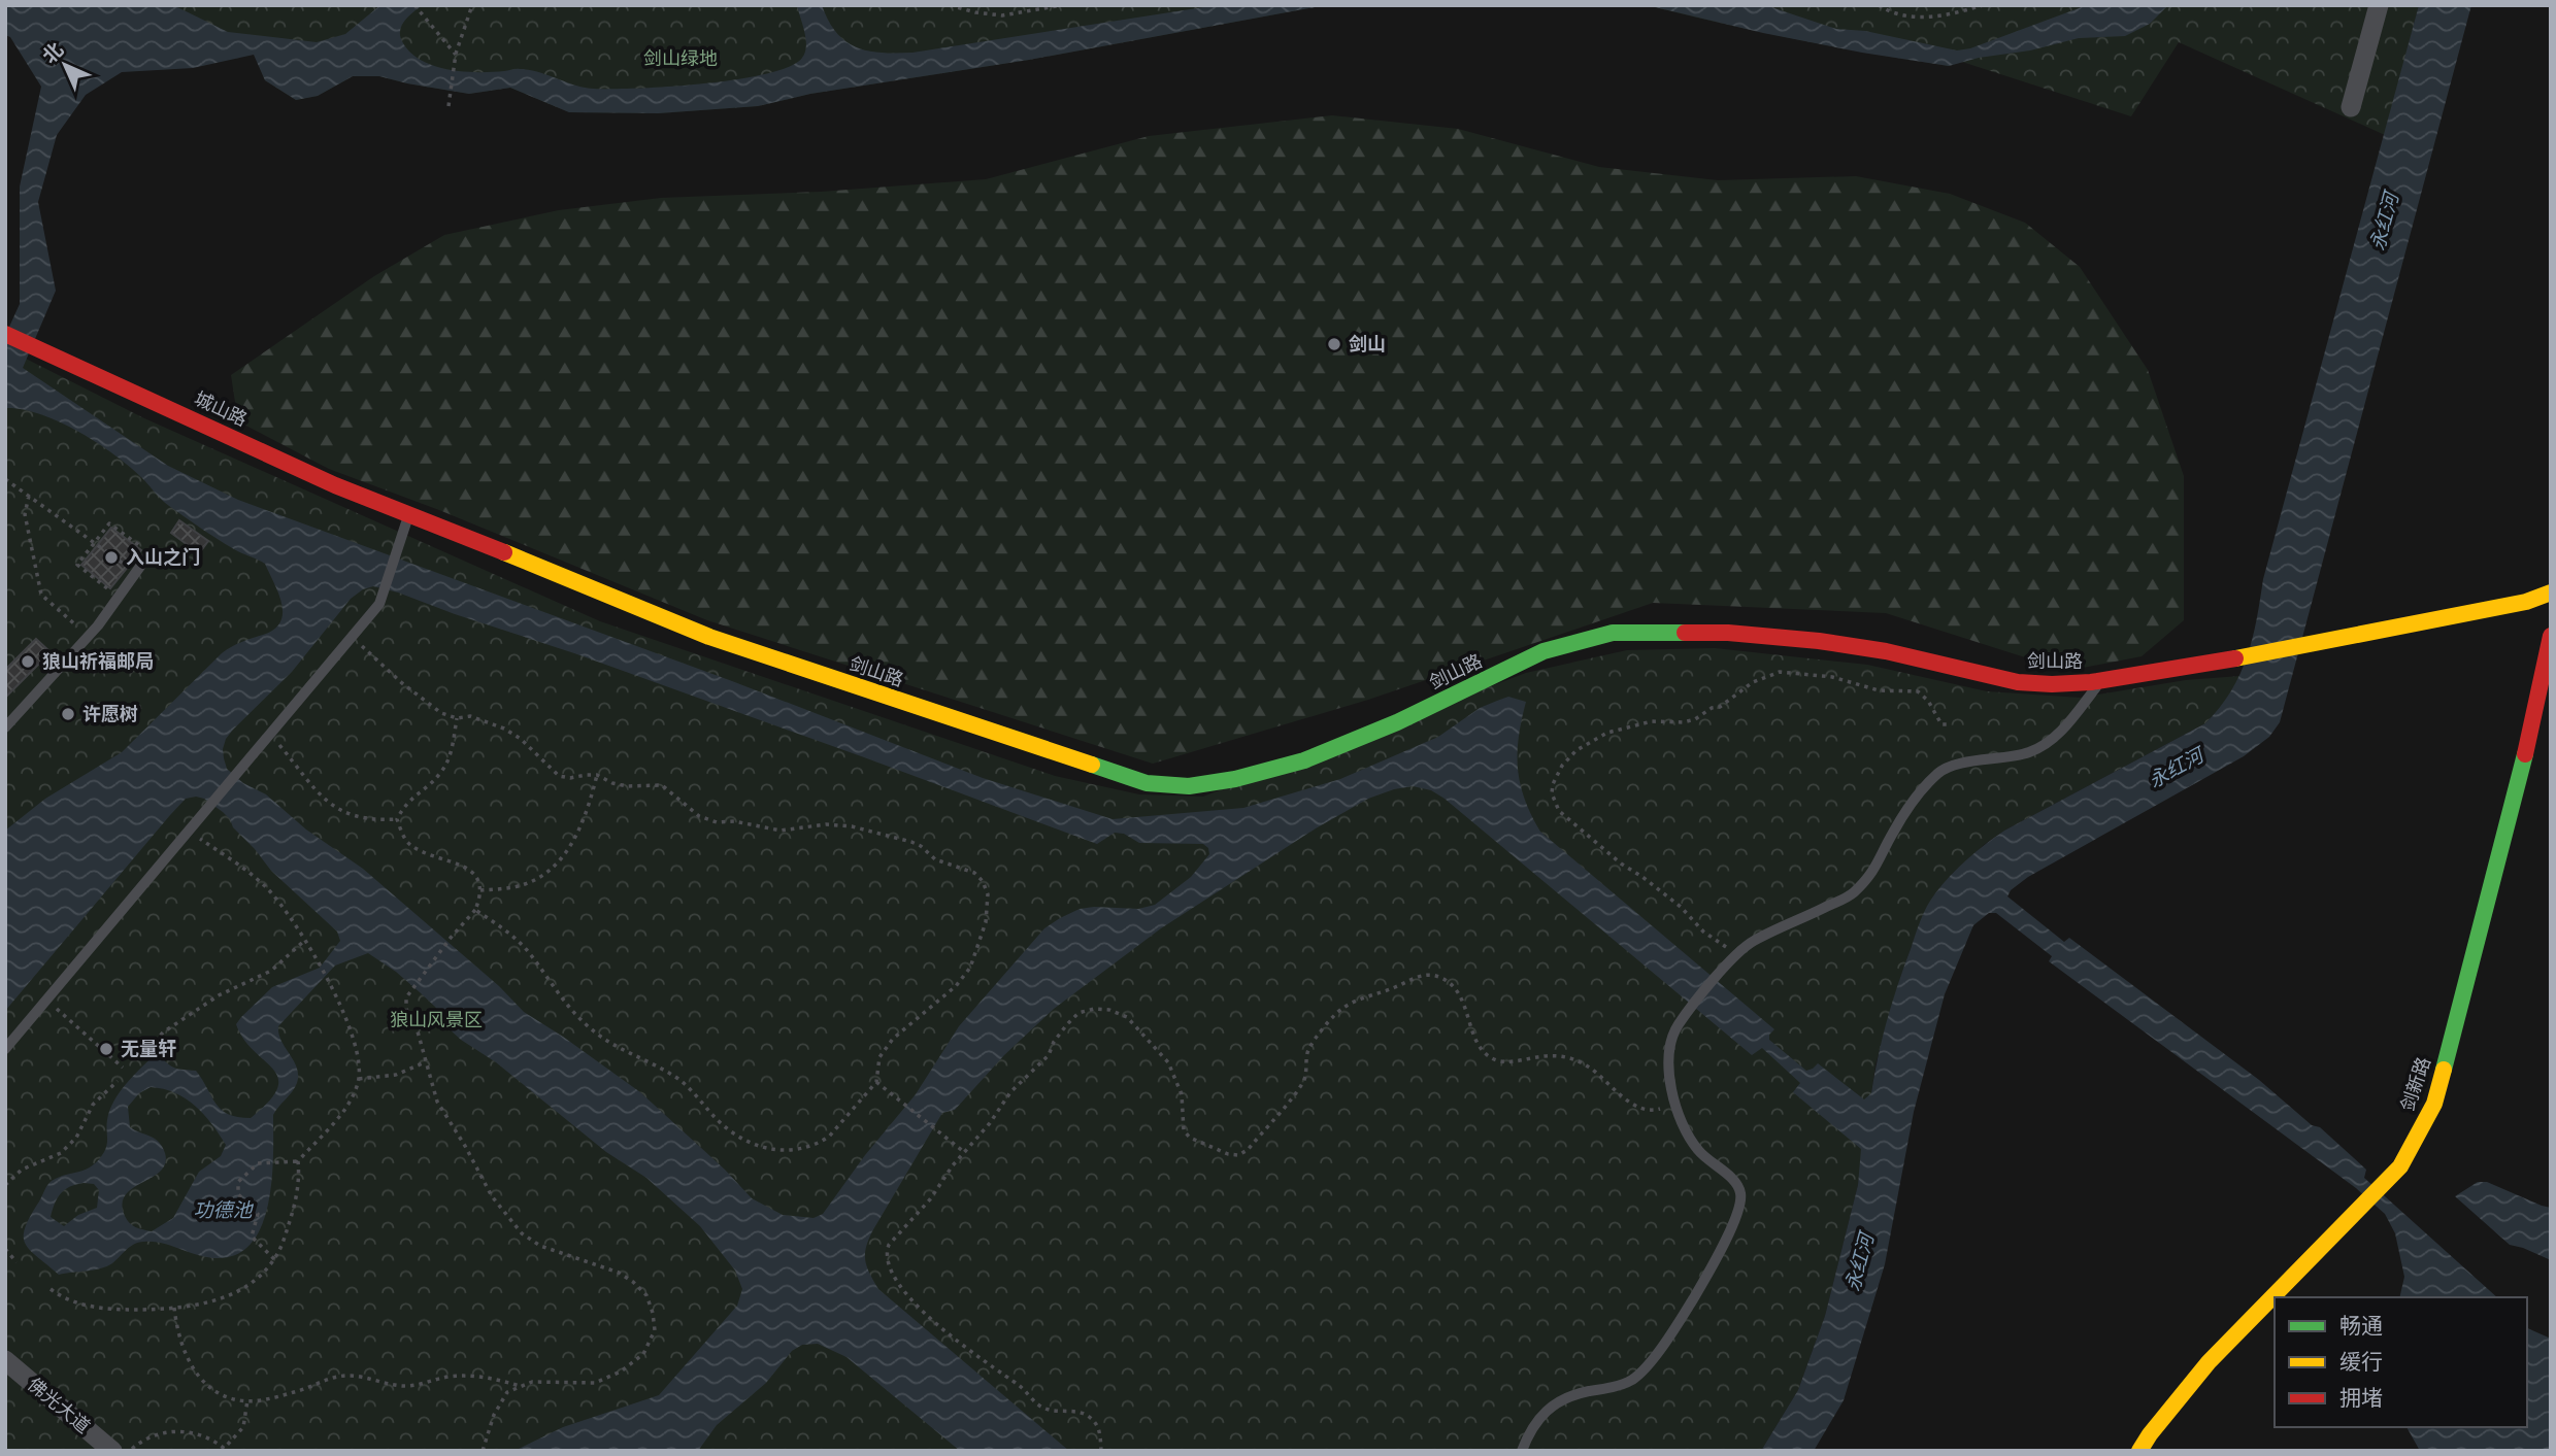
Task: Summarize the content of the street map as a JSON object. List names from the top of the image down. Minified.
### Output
{"streets":{"street":["城山路","剑山路","剑新路","佛光大道"]},"crossings":[["城山路","剑山路"]],"water":["永红河","功德池"],"parks":["剑山绿地","狼山风景区"],"places":["剑山","入山之门","狼山祈福邮局","许愿树","无量轩"],"legend":["畅通","缓行","拥堵"],"north":"top left"}
